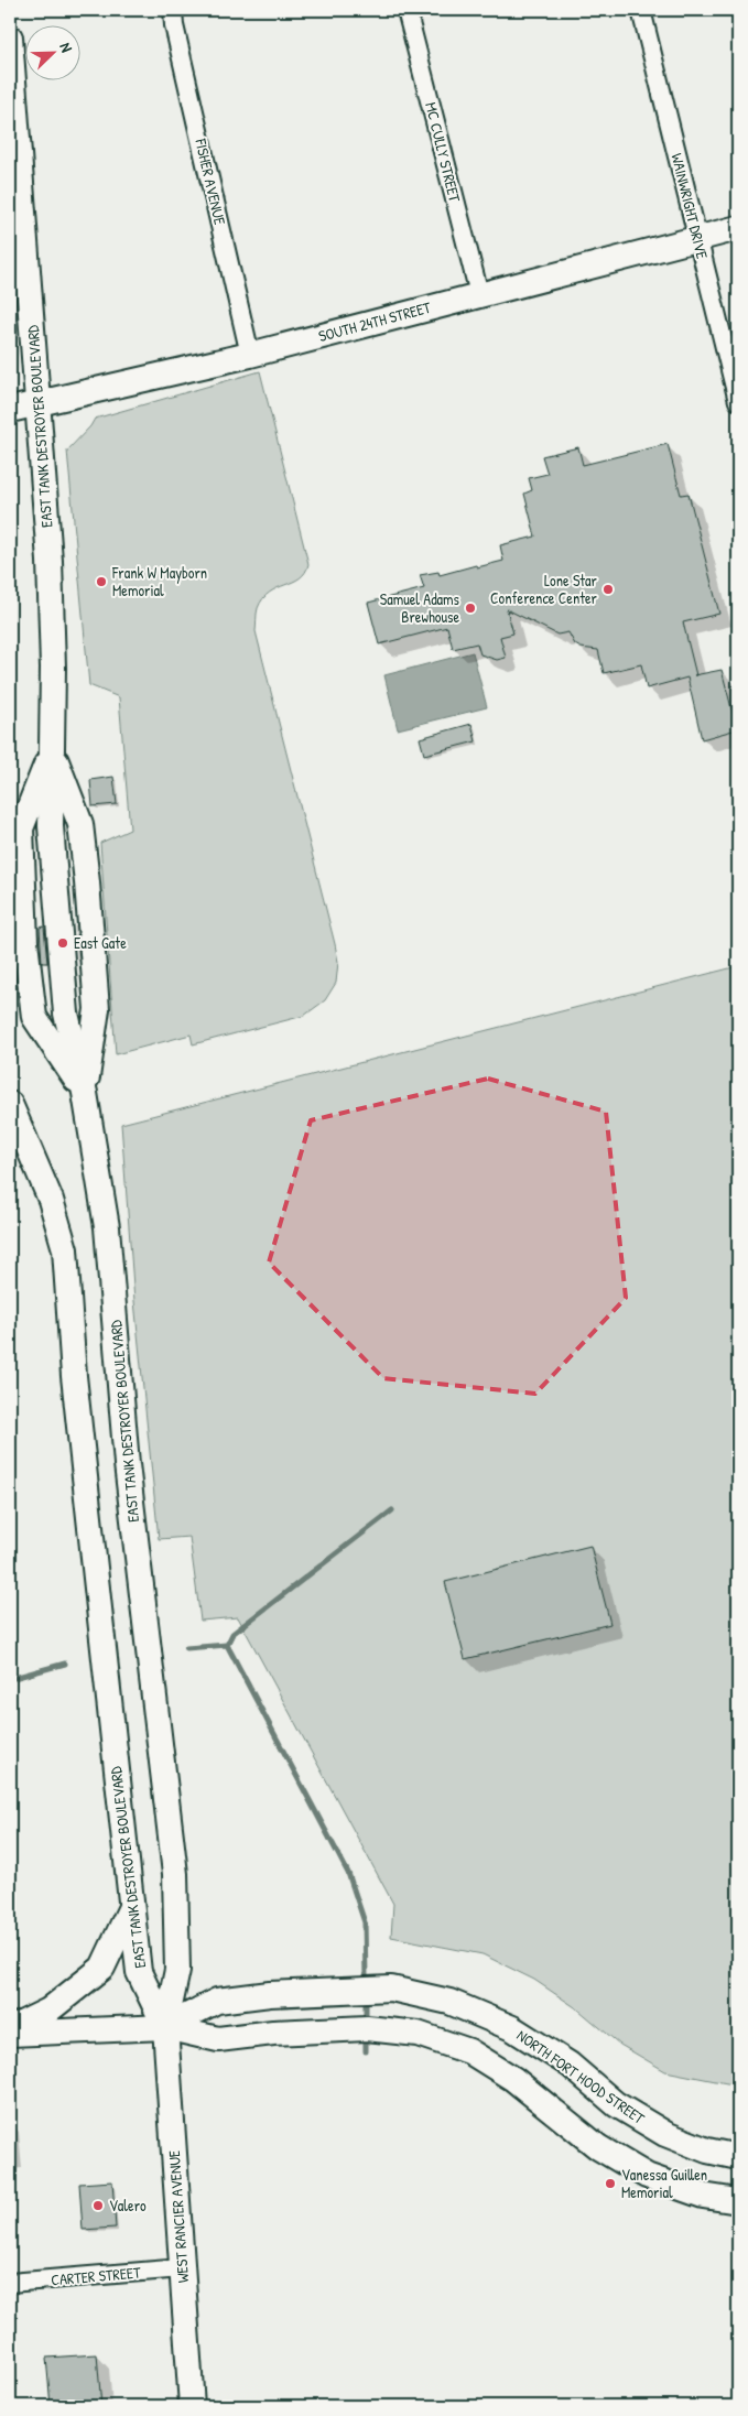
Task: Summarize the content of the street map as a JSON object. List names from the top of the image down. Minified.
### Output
{"streets":{"street":["MC CULLY STREET","FISHER AVENUE","WAINWRIGHT DRIVE","SOUTH 24TH STREET","EAST TANK DESTROYER BOULEVARD","NORTH FORT HOOD STREET","WEST RANCIER AVENUE","CARTER STREET"]},"crossings":[["MC CULLY STREET","SOUTH 24TH STREET"],["FISHER AVENUE","SOUTH 24TH STREET"],["WAINWRIGHT DRIVE","SOUTH 24TH STREET"],["SOUTH 24TH STREET","EAST TANK DESTROYER BOULEVARD"],["EAST TANK DESTROYER BOULEVARD","NORTH FORT HOOD STREET"],["EAST TANK DESTROYER BOULEVARD","WEST RANCIER AVENUE"],["NORTH FORT HOOD STREET","WEST RANCIER AVENUE"],["WEST RANCIER AVENUE","CARTER STREET"]],"places":["Frank W Mayborn Memorial","Lone Star Conference Center","Samuel Adams Brewhouse","East Gate","Vanessa Guillen Memorial","Valero"],"north":"top right"}
